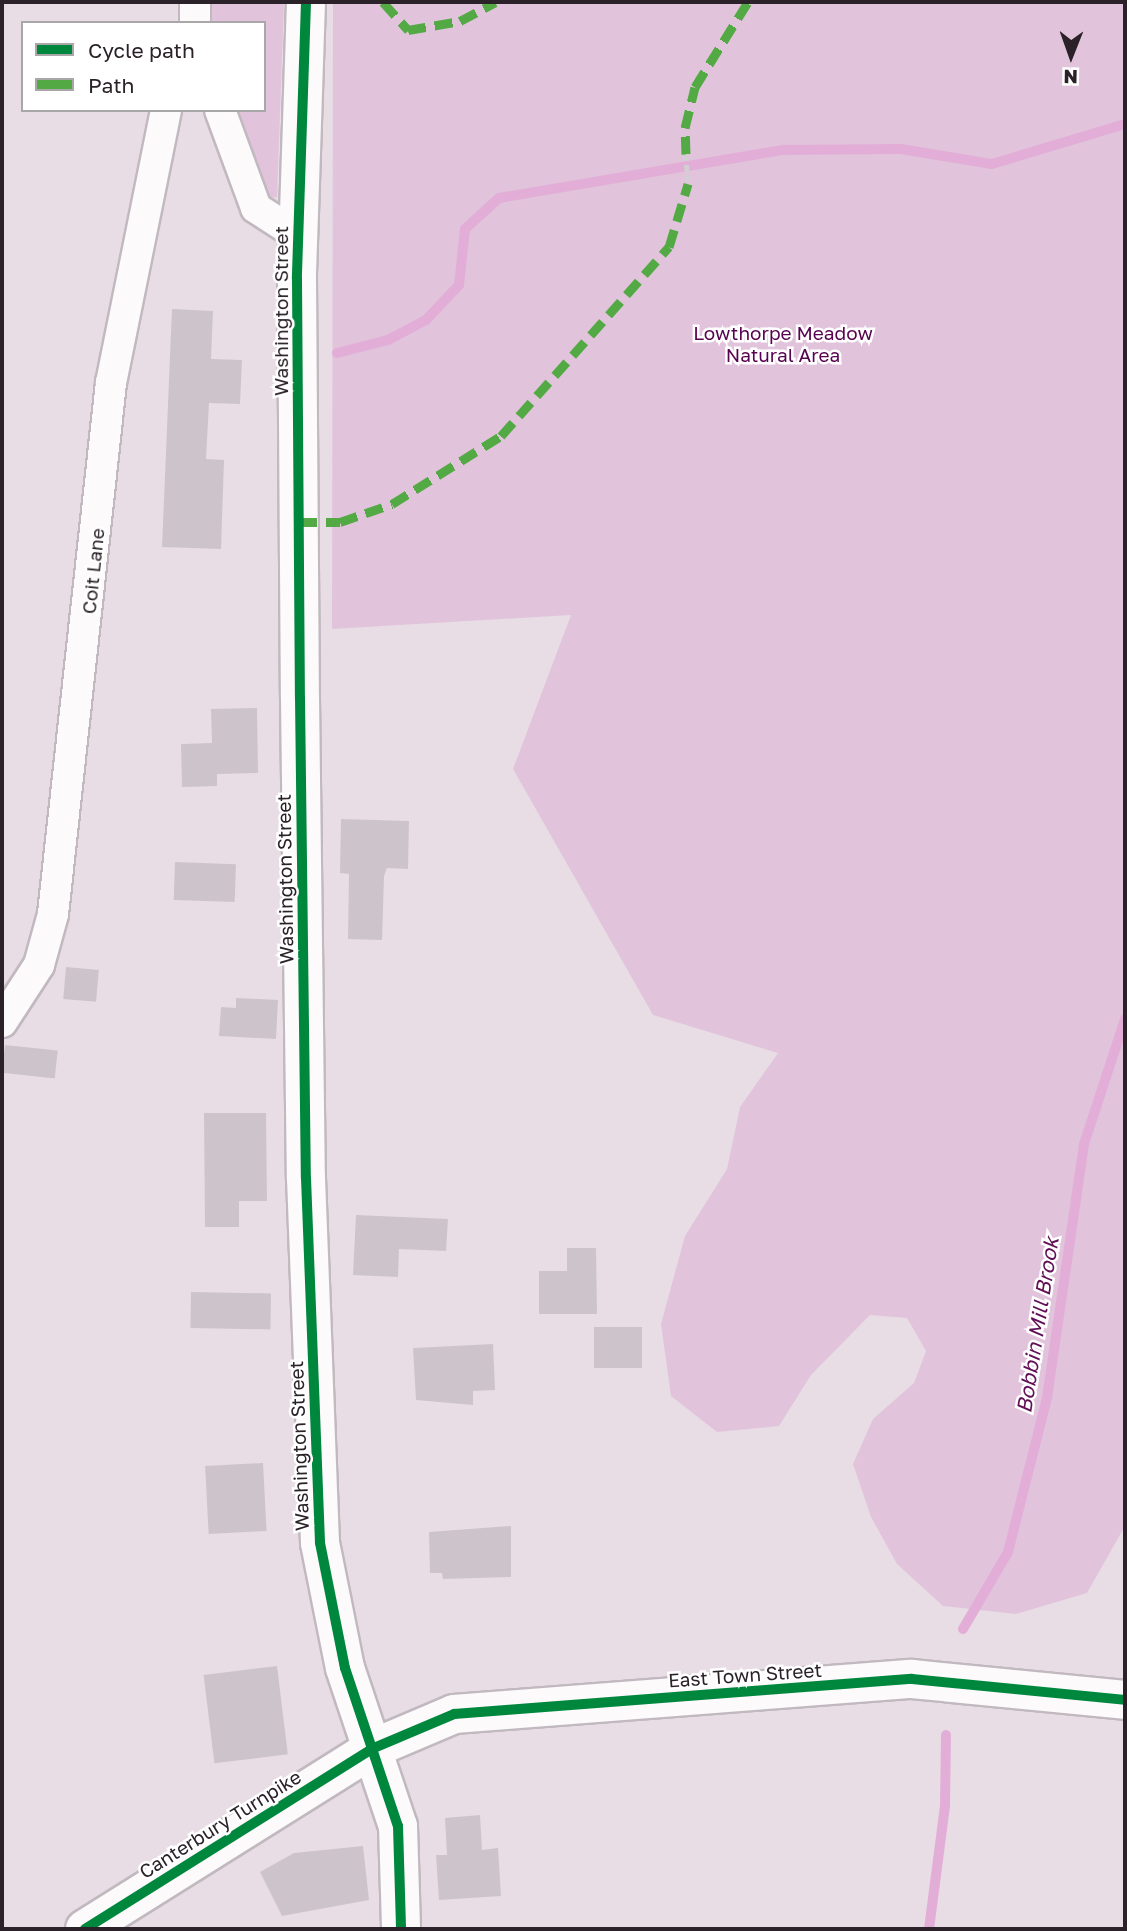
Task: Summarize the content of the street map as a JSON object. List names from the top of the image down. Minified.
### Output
{"streets":{"street":["Washington Street","Coit Lane","East Town Street","Canterbury Turnpike"]},"crossings":[["Washington Street","East Town Street"],["Washington Street","Canterbury Turnpike"],["East Town Street","Canterbury Turnpike"]],"water":["Bobbin Mill Brook"],"parks":["Lowthorpe Meadow Natural Area"],"legend":["Cycle path","Path"],"north":"bottom"}
